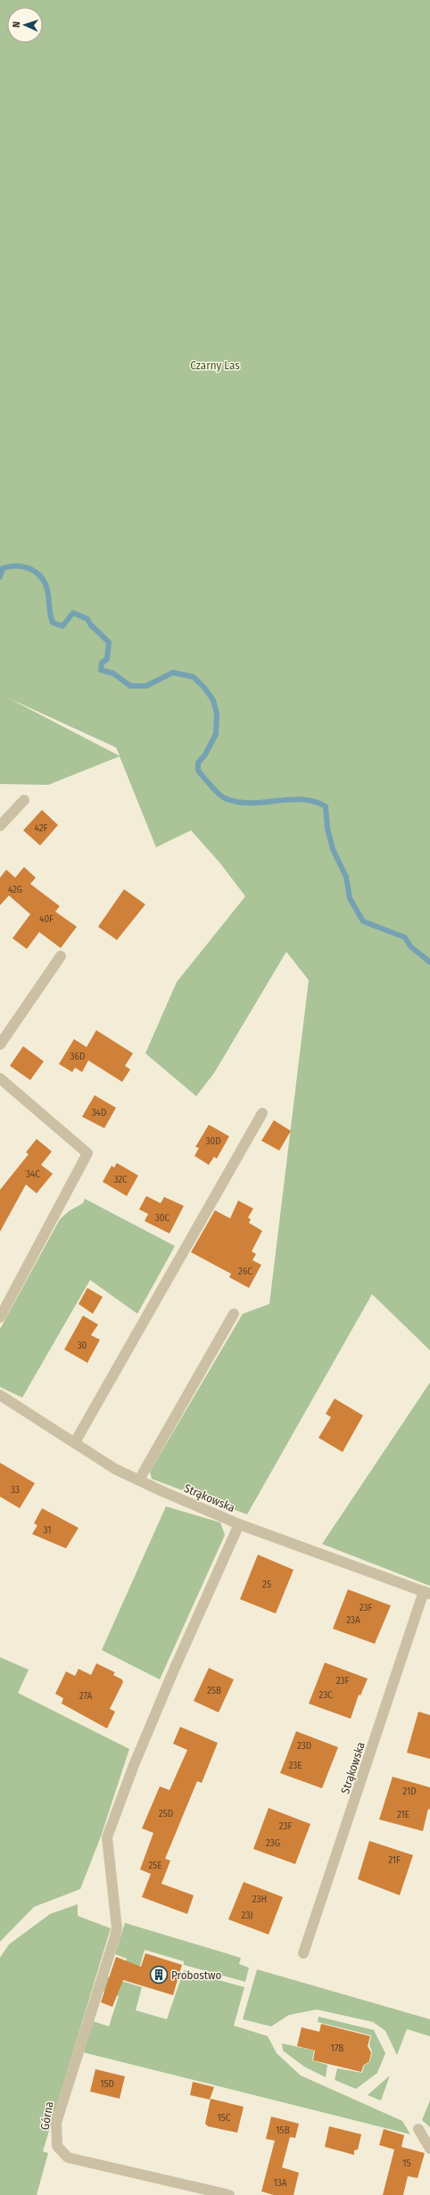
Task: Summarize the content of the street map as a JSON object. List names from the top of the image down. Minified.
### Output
{"streets":{"street":["Strąkowska","Górna"]},"crossings":[["Strąkowska","Górna"]],"parks":["Czarny Las"],"places":{"building":["Probostwo"]},"house_numbers":["42F","42G","40F","36D","34D","30D","34C","32C","30C","26C","30","33","31","25","23F","23A","23F","25B","23C","27A","23D","23E","21D","25D","21E","23F","23G","21F","25E","23H","23J","17B","15D","15C","15B","15","13A"],"north":"left"}
